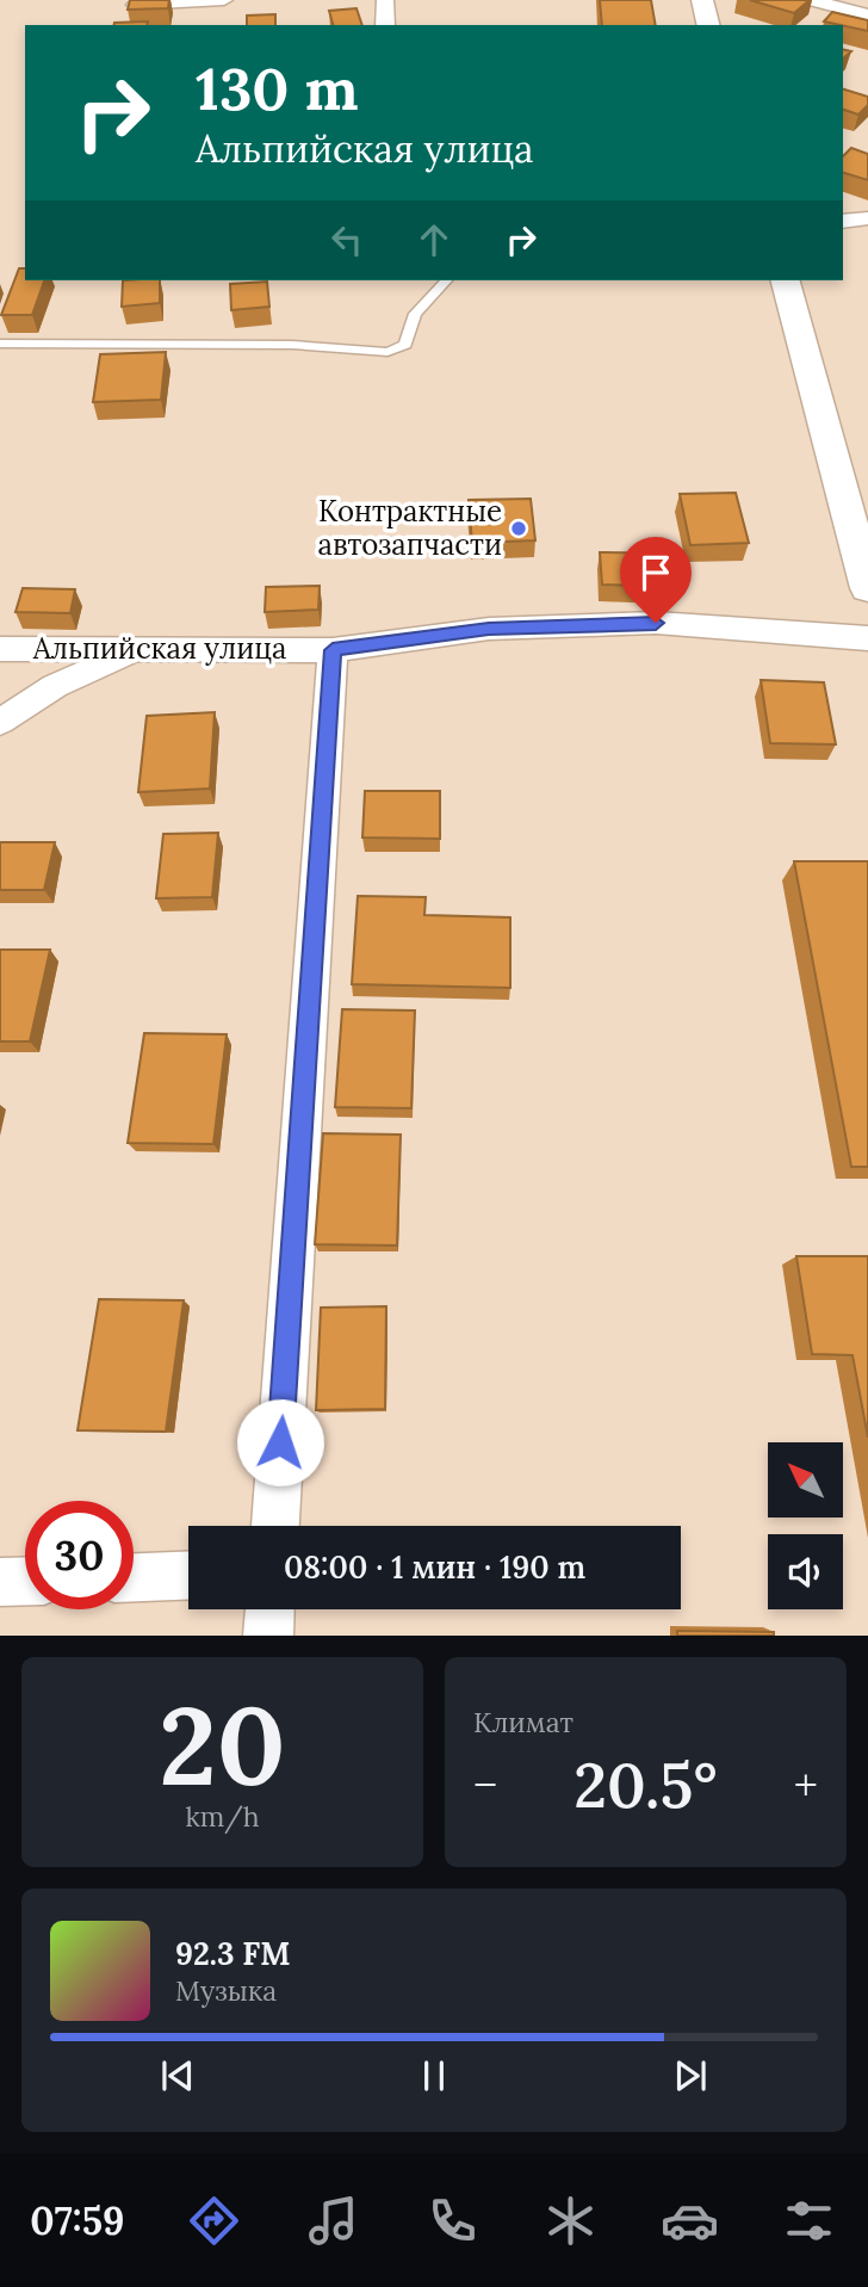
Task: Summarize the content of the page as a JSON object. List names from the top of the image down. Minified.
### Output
{"streets":{"street":["Альпийская улица"]},"places":["Контрактные автозапчасти"],"north":"top left","page":{"turn":["130 m","Альпийская улица"],"limit":"30","trip":"08:00 · 1 мин · 190 m","tile":[["20","km/h"],"Климат"],"heat":["−","20.5°","+"],"song":["92.3 FM","Музыка"],"tabs":"07:59"}}
